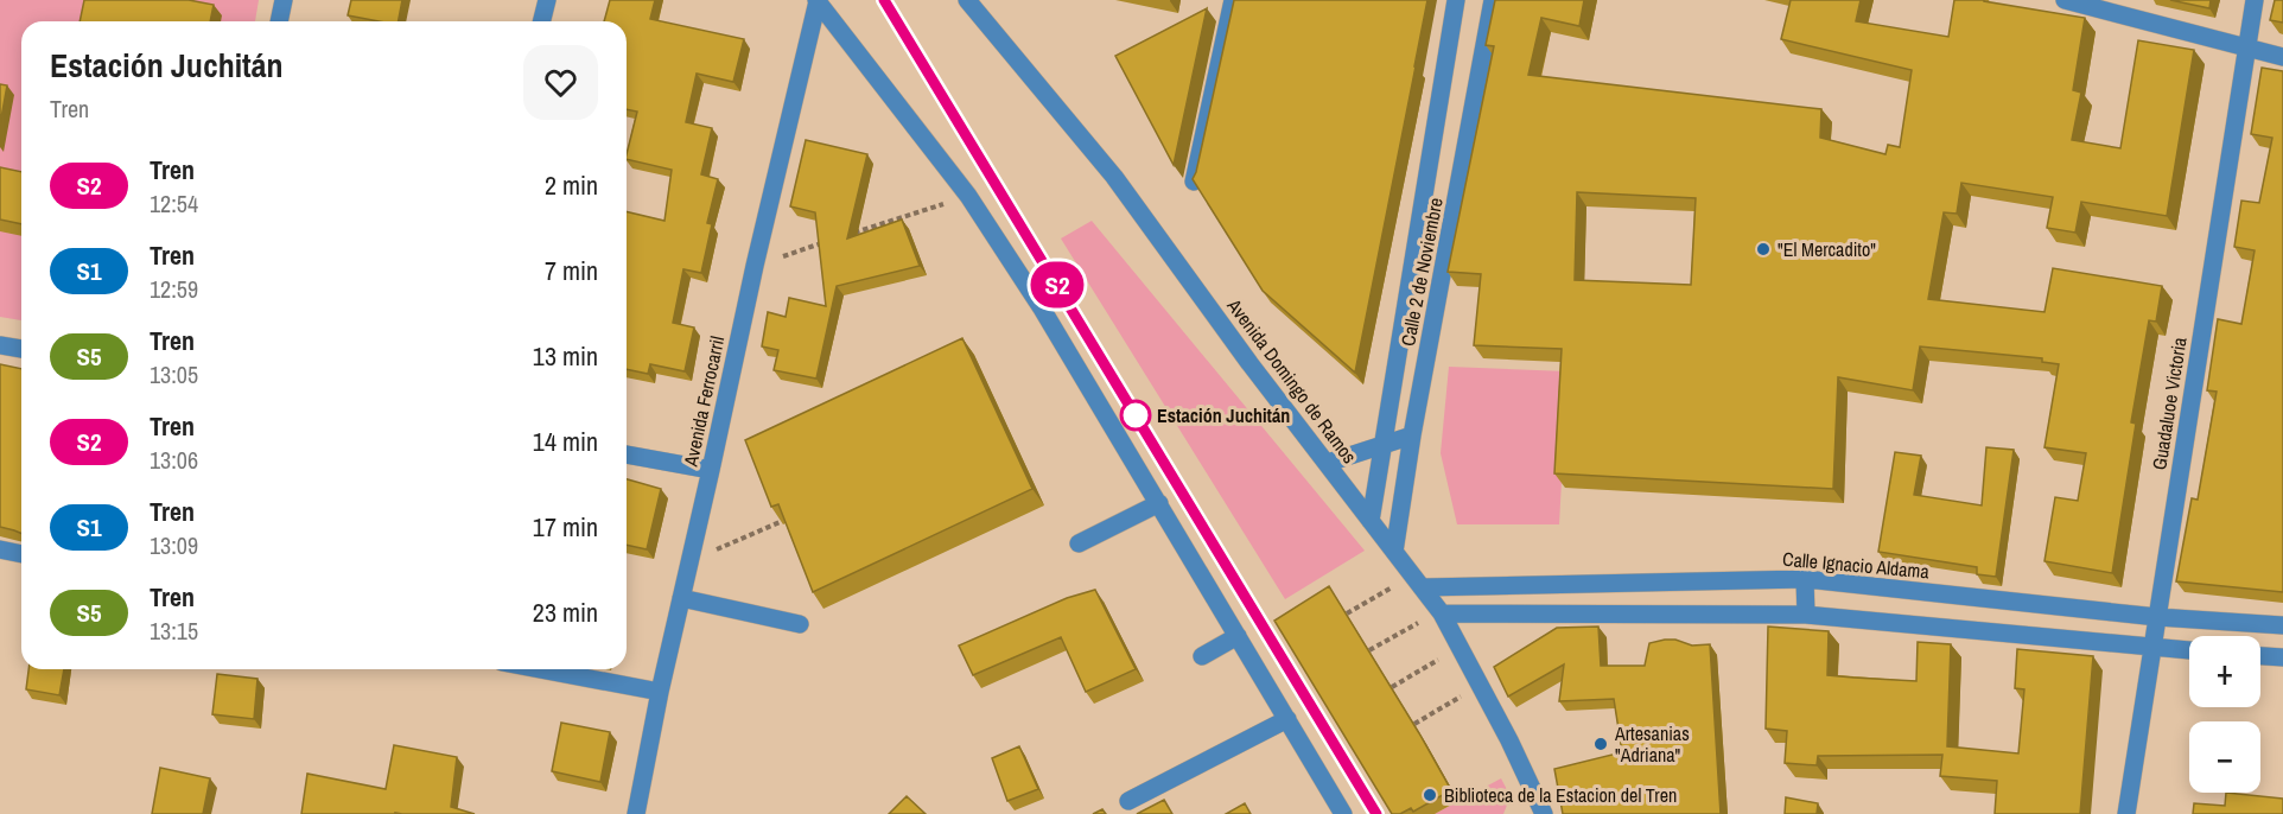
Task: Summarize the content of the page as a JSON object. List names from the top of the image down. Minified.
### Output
{"streets":{"street":["Calle 2 de Noviembre","Avenida Domingo de Ramos","Avenida Ferrocarril","Guadaluoe Victoria","Calle Ignacio Aldama"]},"crossings":[["Calle 2 de Noviembre","Avenida Domingo de Ramos"],["Avenida Domingo de Ramos","Calle Ignacio Aldama"],["Guadaluoe Victoria","Calle Ignacio Aldama"]],"places":["\"El Mercadito\"","Estación Juchitán","Artesanias \"Adriana\"","Biblioteca de la Estacion del Tren"],"page":{"on_map":"S2","heading":["Estación Juchitán","Tren"],"list":[{"mark":"S2","name":"Tren","note":"12:54","value":"2 min"},{"mark":"S1","name":"Tren","note":"12:59","value":"7 min"},{"mark":"S5","name":"Tren","note":"13:05","value":"13 min"},{"mark":"S2","name":"Tren","note":"13:06","value":"14 min"},{"mark":"S1","name":"Tren","note":"13:09","value":"17 min"},{"mark":"S5","name":"Tren","note":"13:15","value":"23 min"}],"map_buttons":["+","−"]}}
